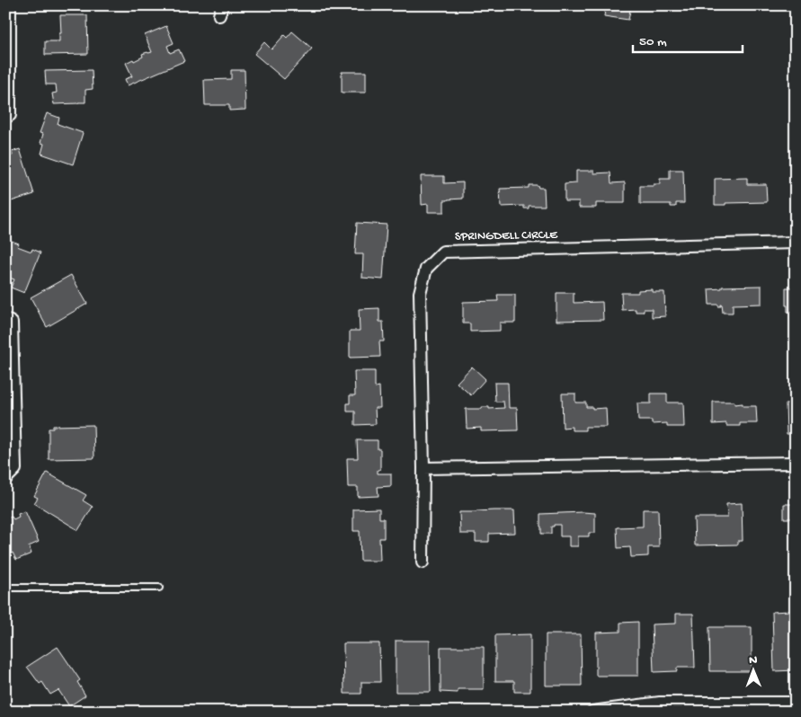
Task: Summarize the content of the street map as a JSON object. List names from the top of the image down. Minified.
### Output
{"streets":{"street":["SPRINGDELL CIRCLE"]},"scale_bar":"50 m","north":"top"}
